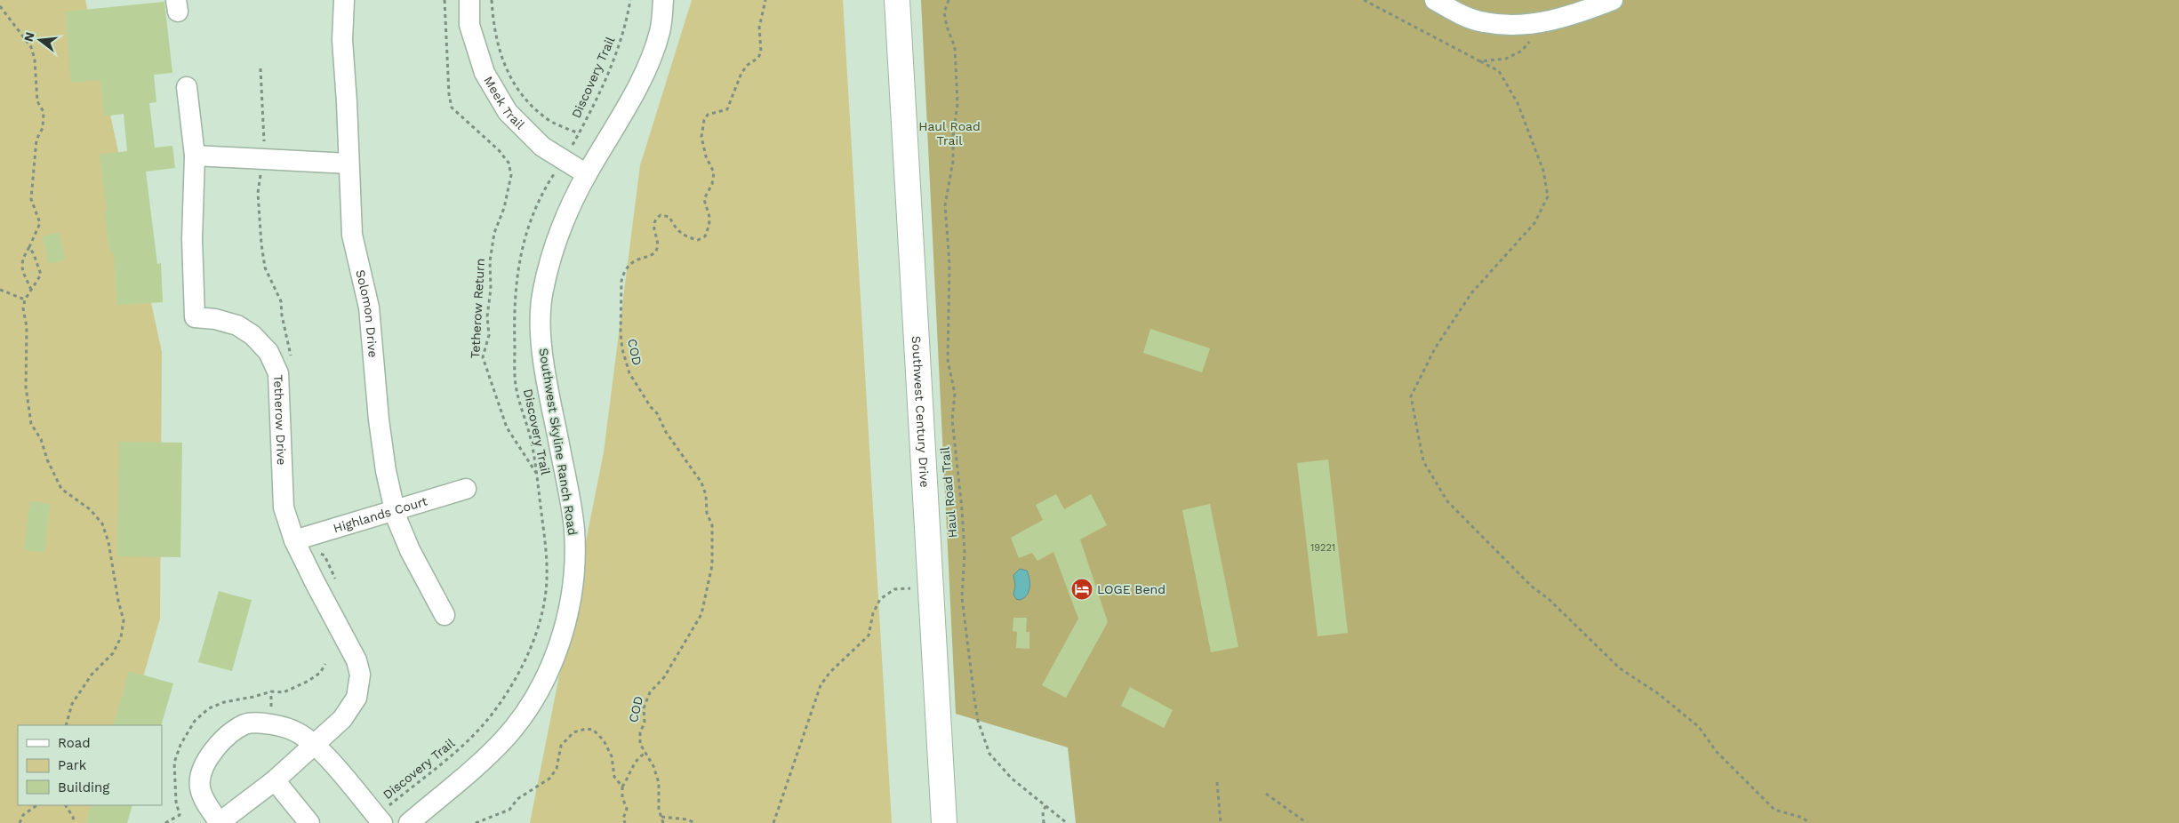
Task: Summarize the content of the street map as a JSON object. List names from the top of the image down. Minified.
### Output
{"streets":{"main road":["Southwest Century Drive"],"street":["Meek Trail","Solomon Drive","Tetherow Drive","Southwest Skyline Ranch Road","Highlands Court"],"path":["Discovery Trail","Tetherow Return","COD","Haul Road Trail"]},"crossings":[["Discovery Trail","Meek Trail"],["Discovery Trail","Tetherow Return"],["Meek Trail","Southwest Skyline Ranch Road"],["Solomon Drive","Highlands Court"],["Tetherow Drive","Highlands Court"]],"parks":["Haul Road Trail"],"places":{"hotel":["LOGE Bend"]},"house_numbers":["19221"],"legend":["Road","Park","Building"],"north":"left"}
